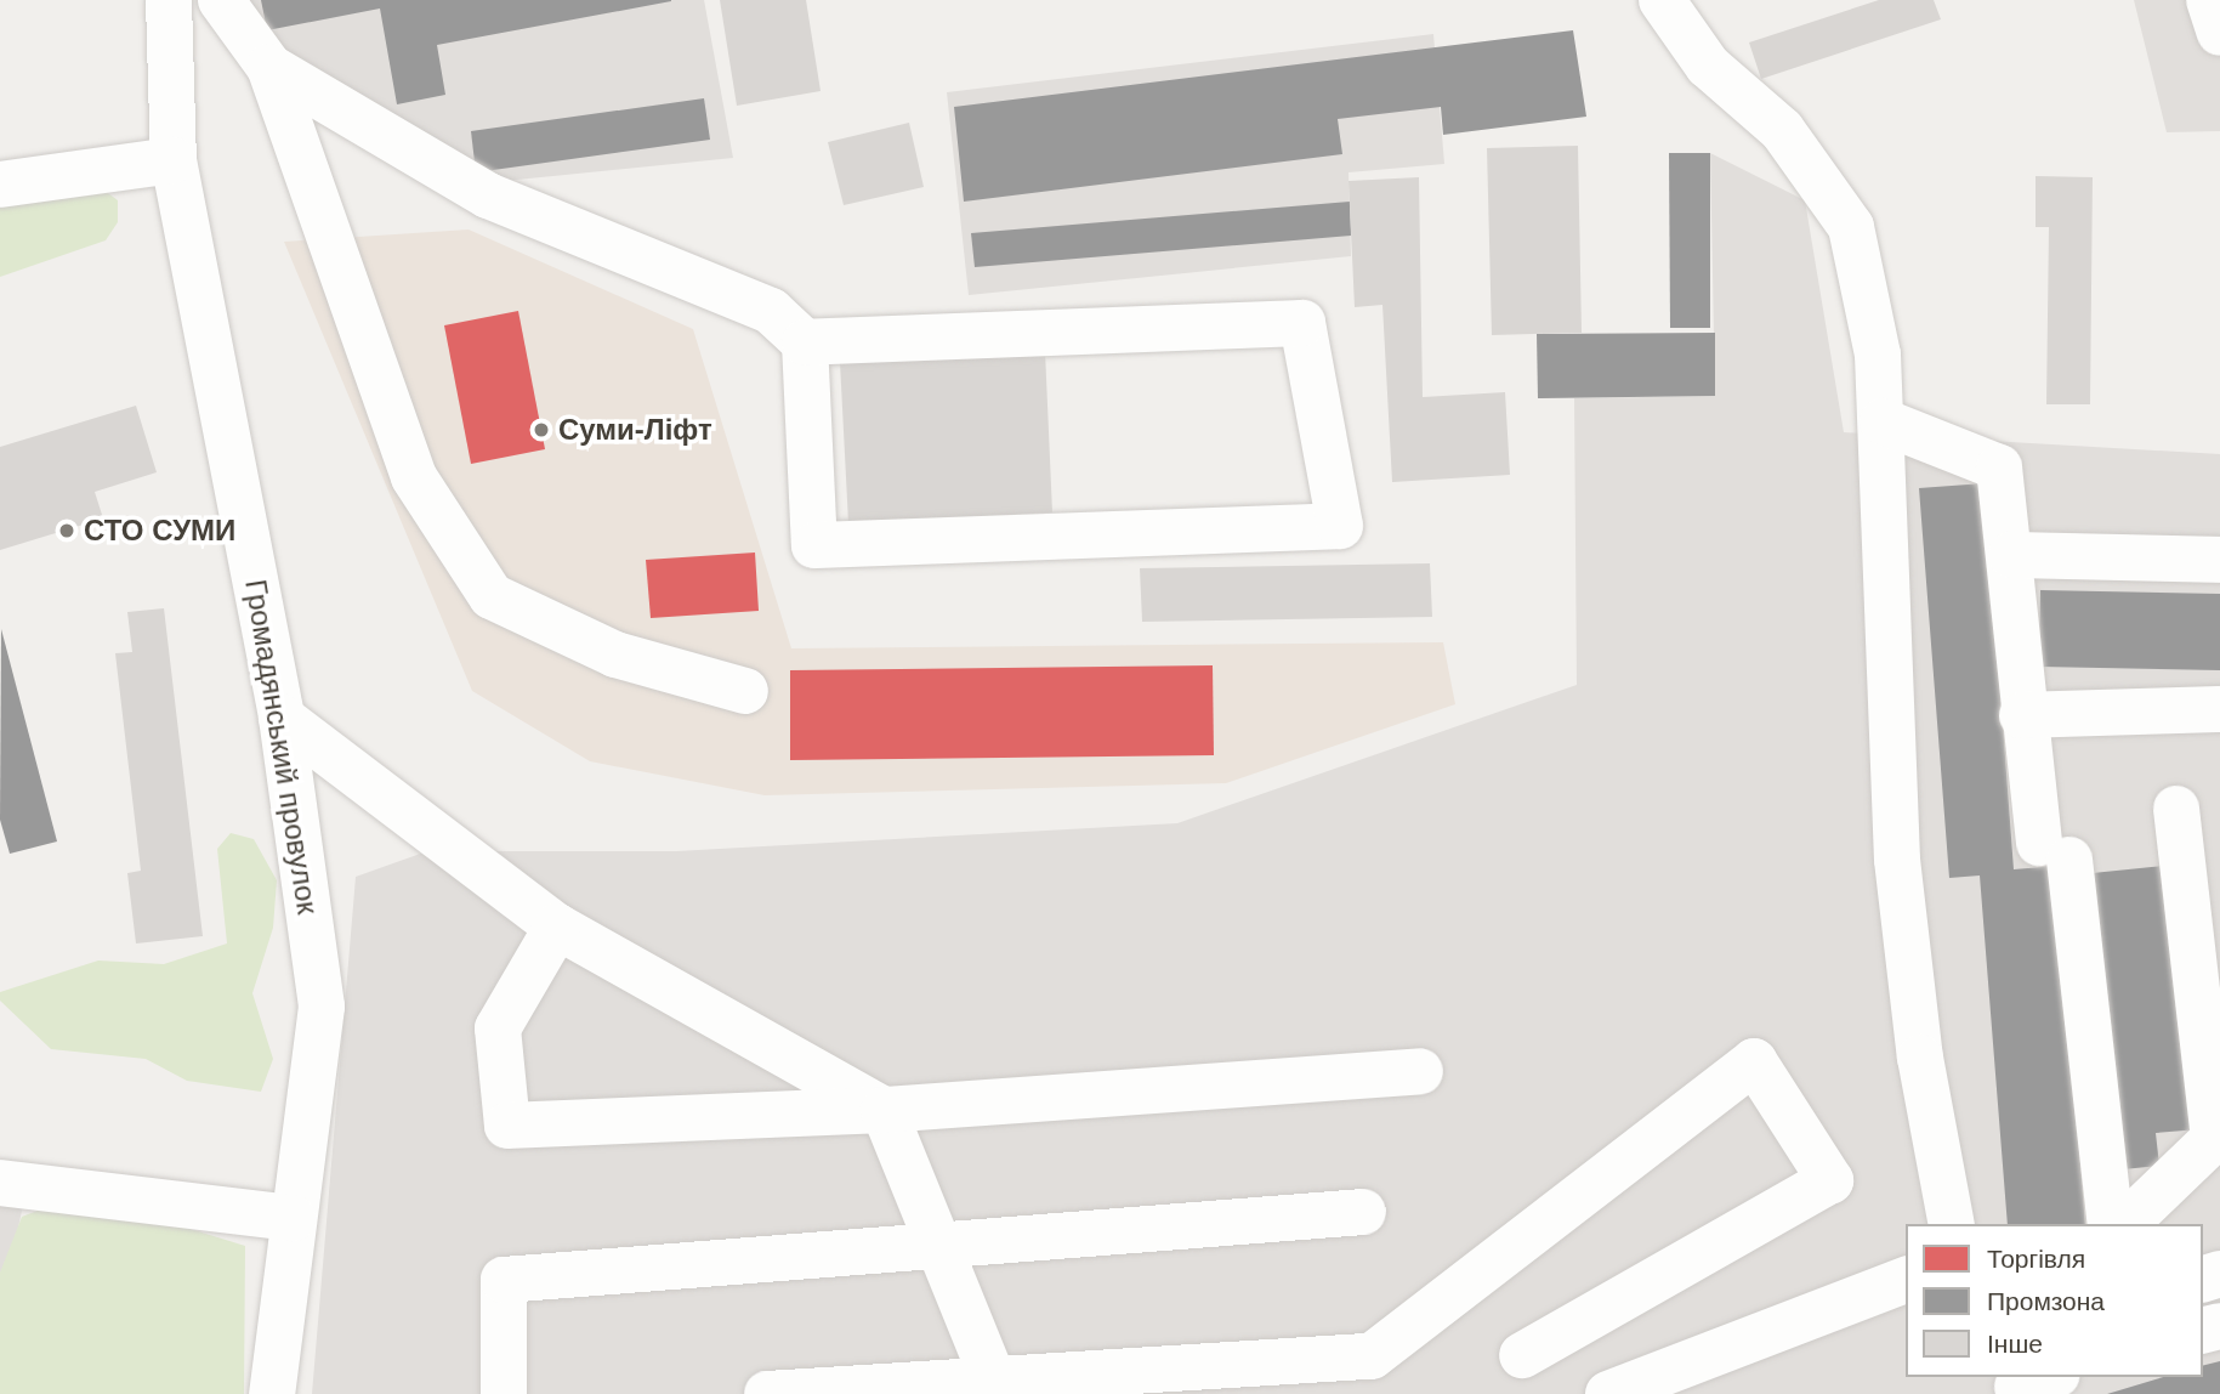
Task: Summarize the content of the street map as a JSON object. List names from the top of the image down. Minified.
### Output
{"streets":{"street":["Громадянський провулок"]},"places":["Суми-Ліфт","СТО СУМИ"],"legend":["Торгівля","Промзона","Інше"]}
